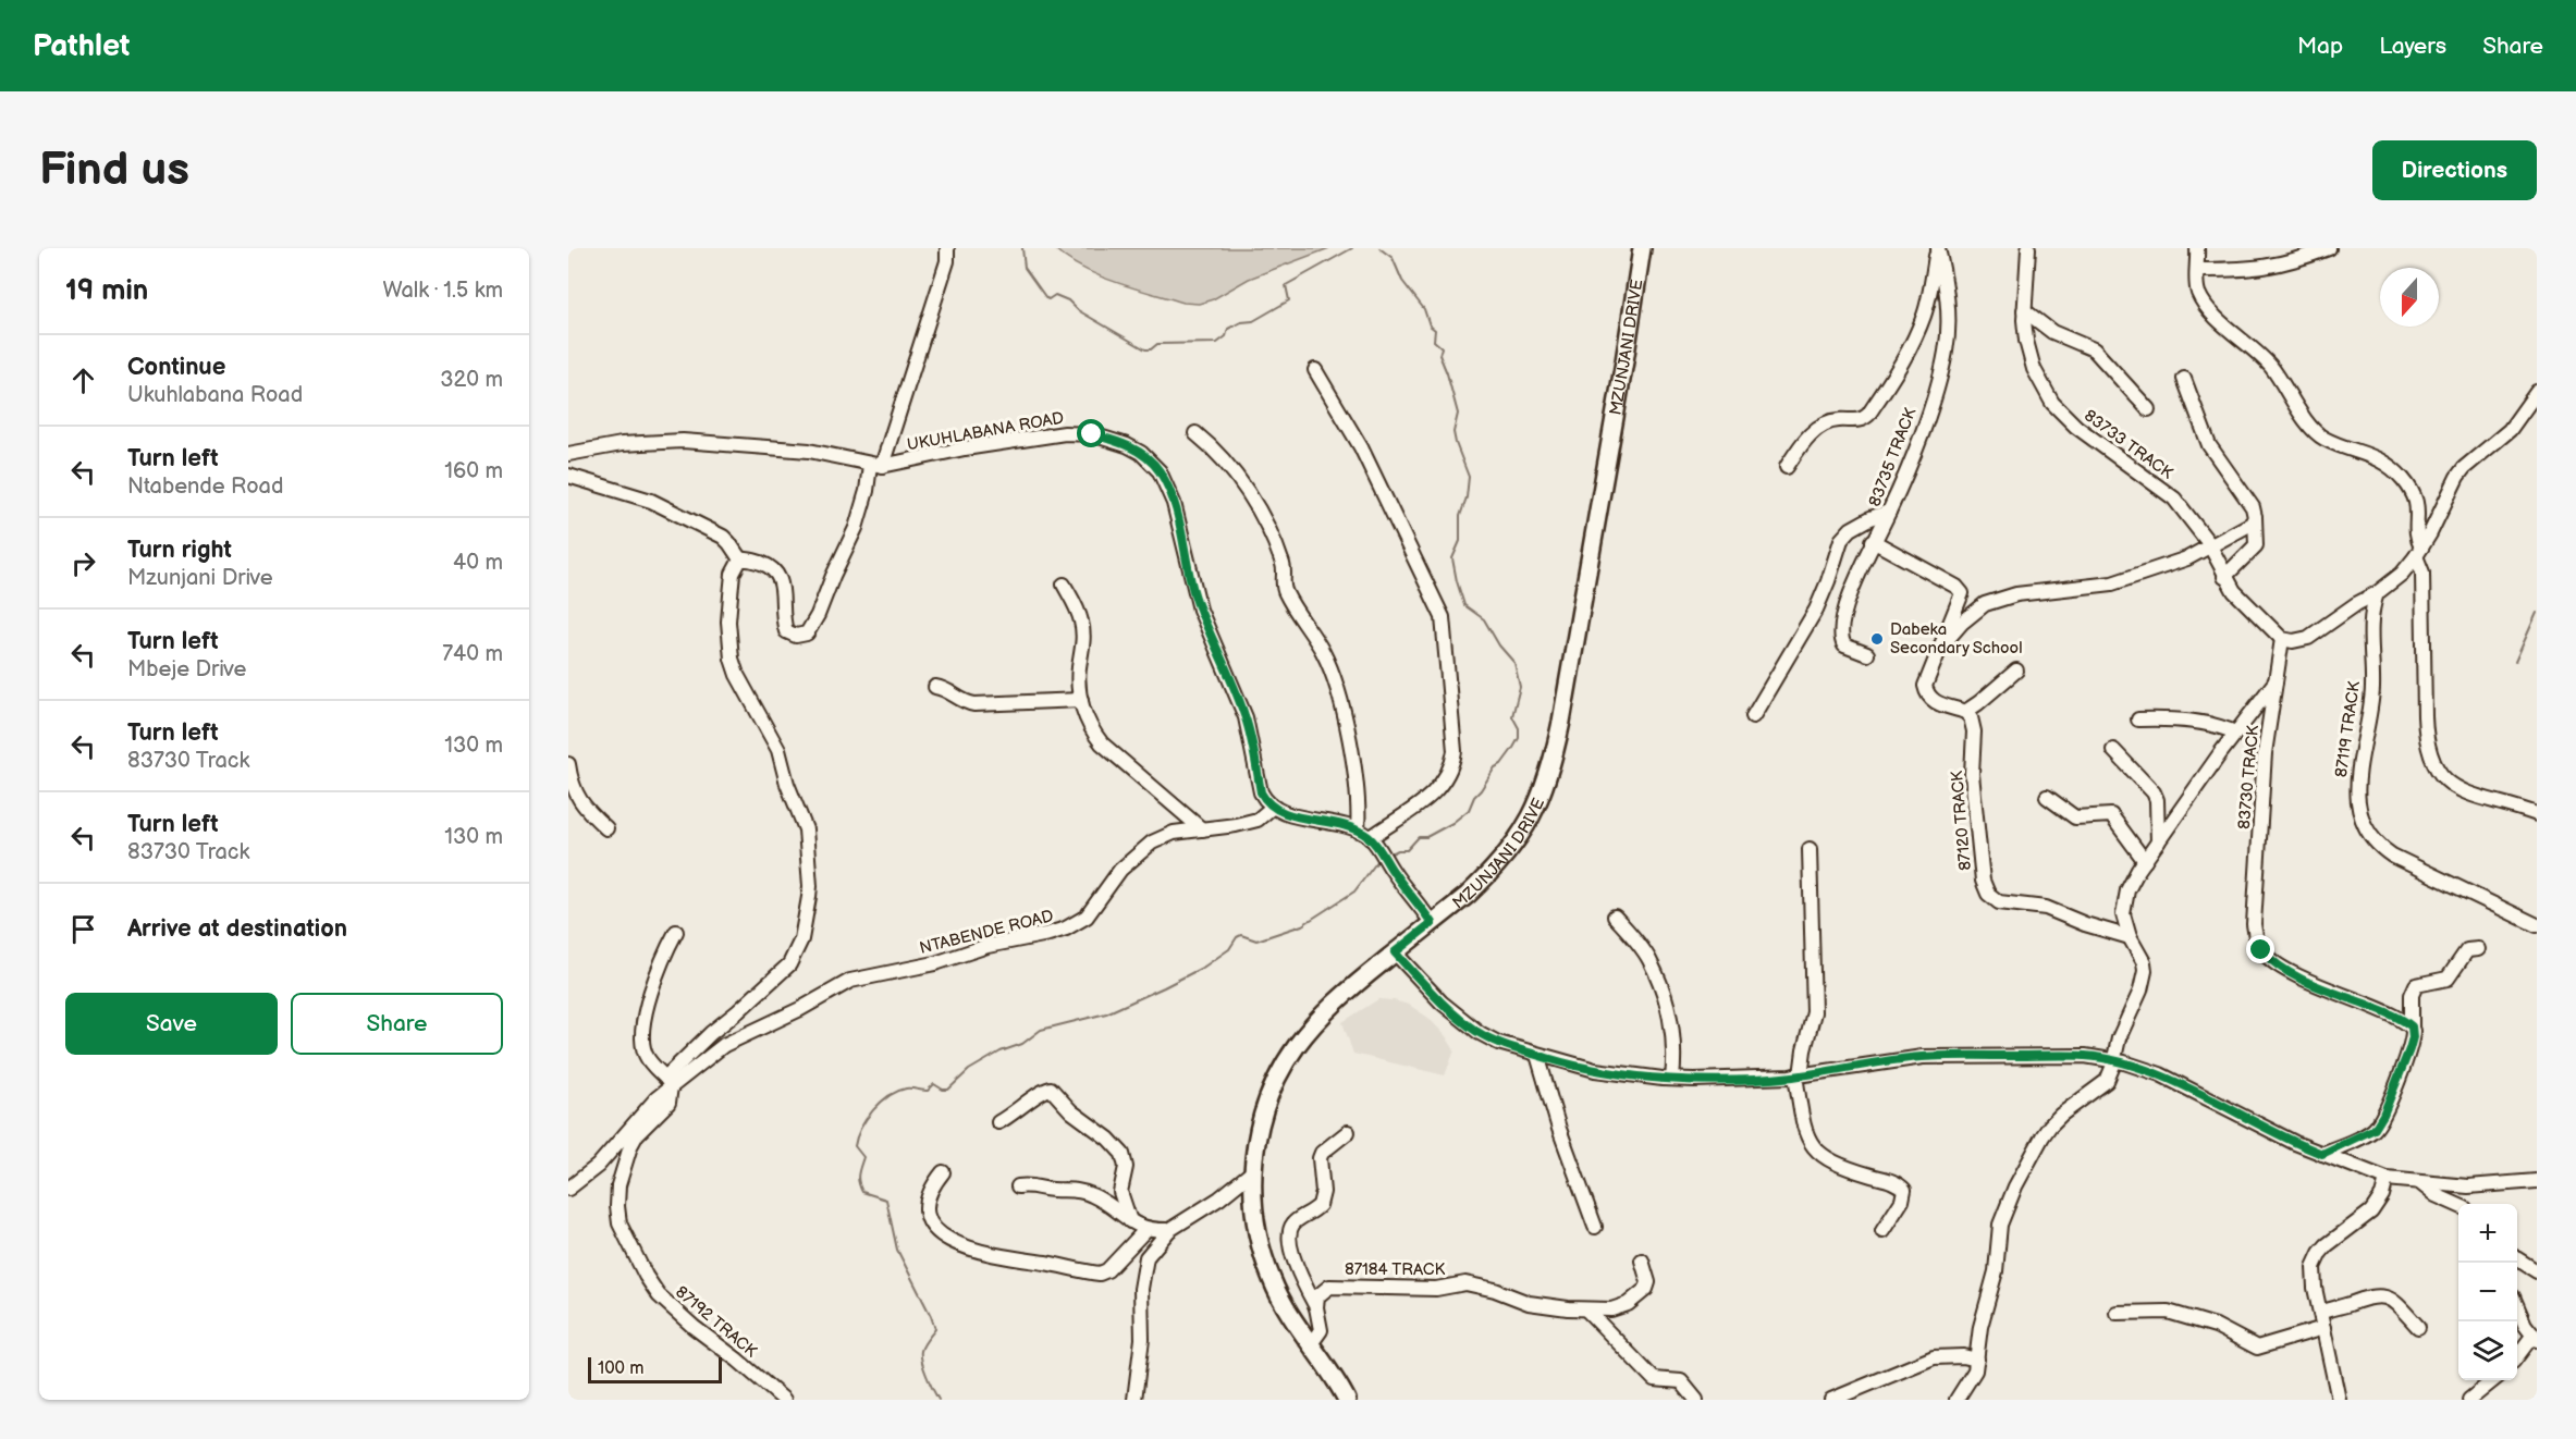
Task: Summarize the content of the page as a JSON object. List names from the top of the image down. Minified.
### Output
{"streets":{"main road":["MZUNJANI DRIVE"],"street":["UKUHLABANA ROAD","83733 TRACK","83735 TRACK","87119 TRACK","83730 TRACK","87120 TRACK","NTABENDE ROAD","87184 TRACK","87192 TRACK"]},"crossings":[["UKUHLABANA ROAD","NTABENDE ROAD"],["83733 TRACK","83730 TRACK"],["NTABENDE ROAD","87192 TRACK"]],"places":["Dabeka Secondary School"],"scale_bar":"100 m","north":"bottom","page":{"header":"Pathlet","nav":["Map","Layers","Share"],"buttons":["Directions",["Save","Share"]],"title":"Find us","heading":["19 min","Walk · 1.5 km"],"list":[["Continue","Ukuhlabana Road","320 m"],["Turn left","Ntabende Road","160 m"],["Turn right","Mzunjani Drive","40 m"],["Turn left","Mbeje Drive","740 m"],["Turn left","83730 Track","130 m"],["Turn left","83730 Track","130 m"],"Arrive at destination"],"map_buttons":["+","−"],"scale":"100 m"}}
